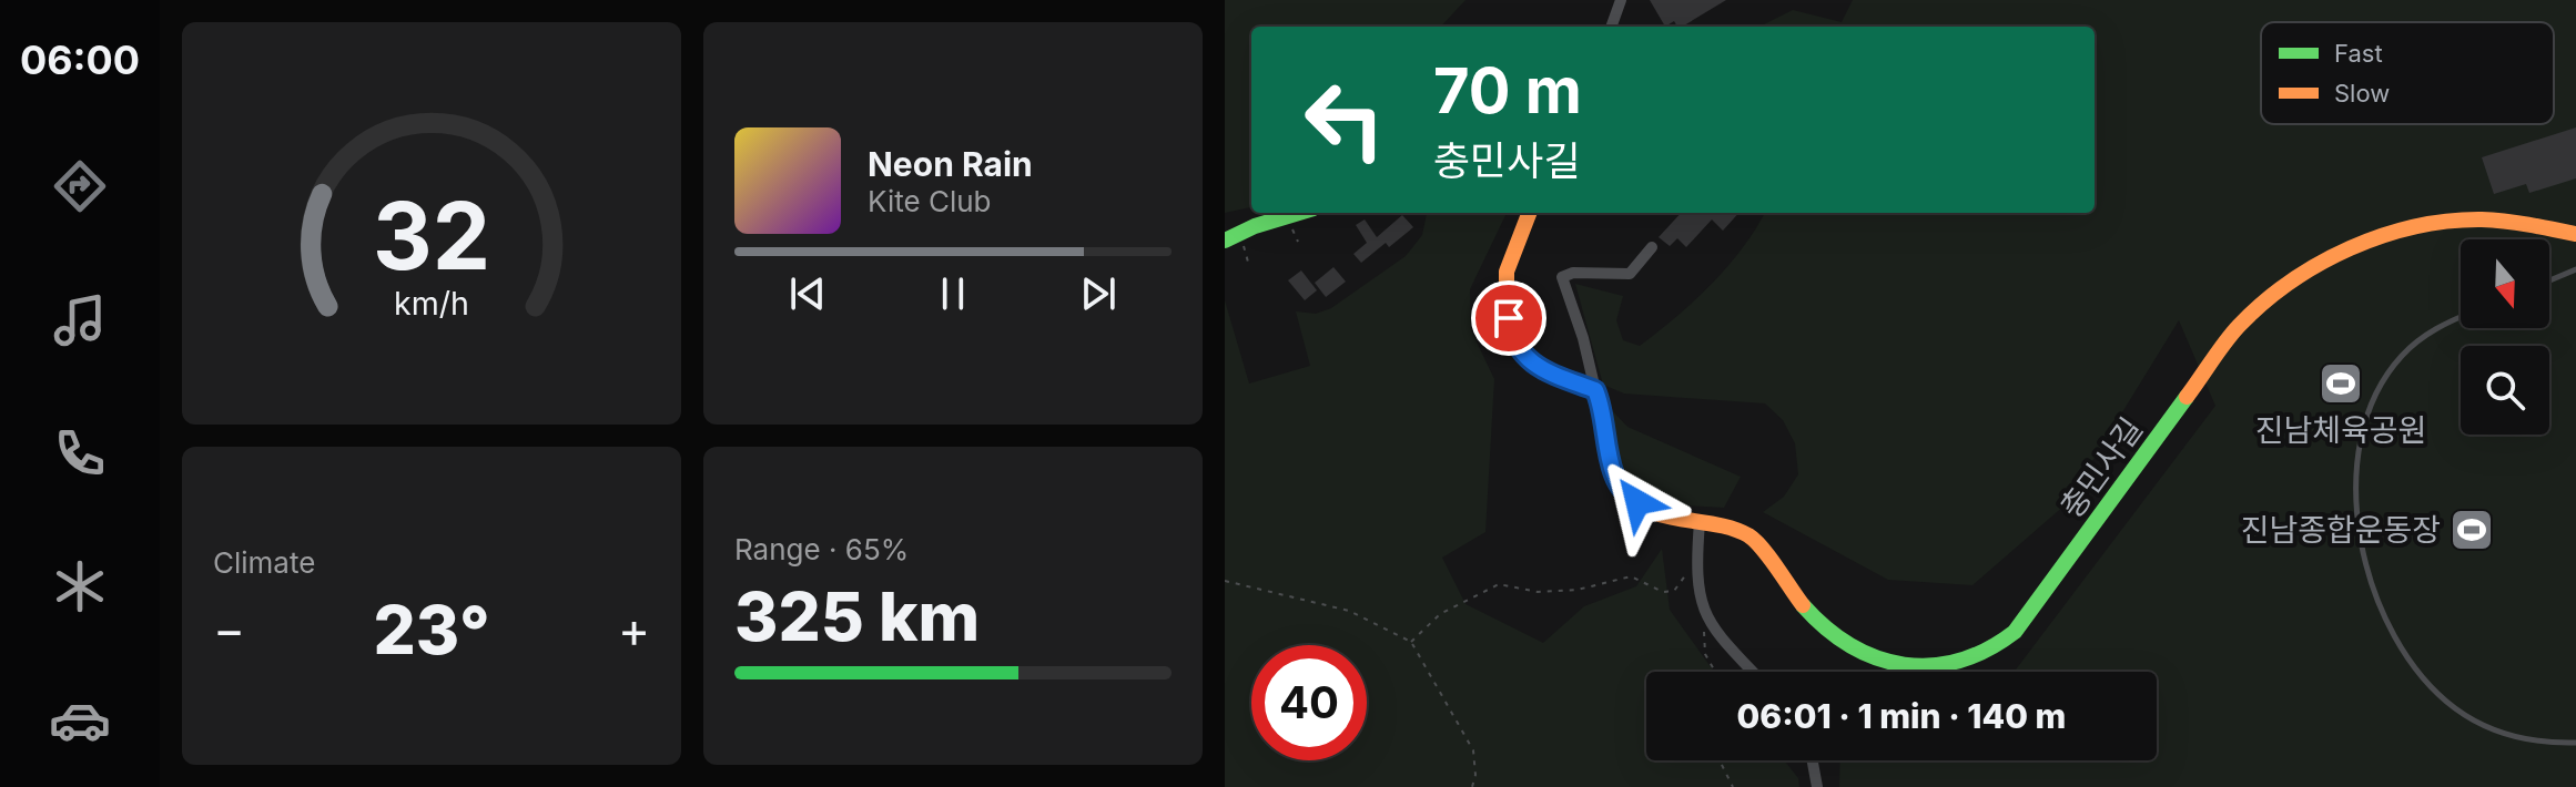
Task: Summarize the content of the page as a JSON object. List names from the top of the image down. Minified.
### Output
{"streets":{"street":["충민사길"]},"places":{"sports":["진남체육공원","진남종합운동장"]},"legend":["Fast","Slow"],"north":"bottom","page":{"tabs":"06:00","turn":["70 m","충민사길"],"song":["Neon Rain","Kite Club"],"tile":["Climate",["Range · 65%","325 km"]],"heat":["−","23°","+"],"limit":"40","trip":"06:01 · 1 min · 140 m","gauge":["32","km/h"]}}
